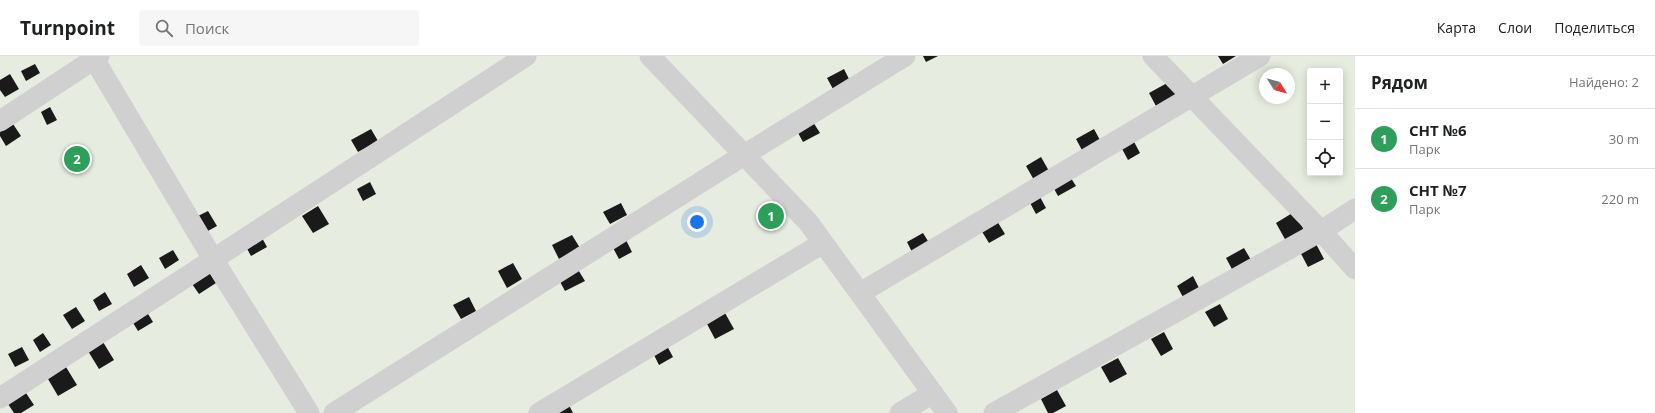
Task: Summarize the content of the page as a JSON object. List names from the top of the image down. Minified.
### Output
{"north":"bottom right","page":{"header":"Turnpoint","search":"Поиск","nav":["Карта","Слои","Поделиться"],"heading":["Рядом","Найдено: 2"],"map_buttons":["+","−"],"list":[{"mark":"1","name":"СНТ №6","note":"Парк","value":"30 m"},{"mark":"2","name":"СНТ №7","note":"Парк","value":"220 m"}],"pins":["2","1"]}}
